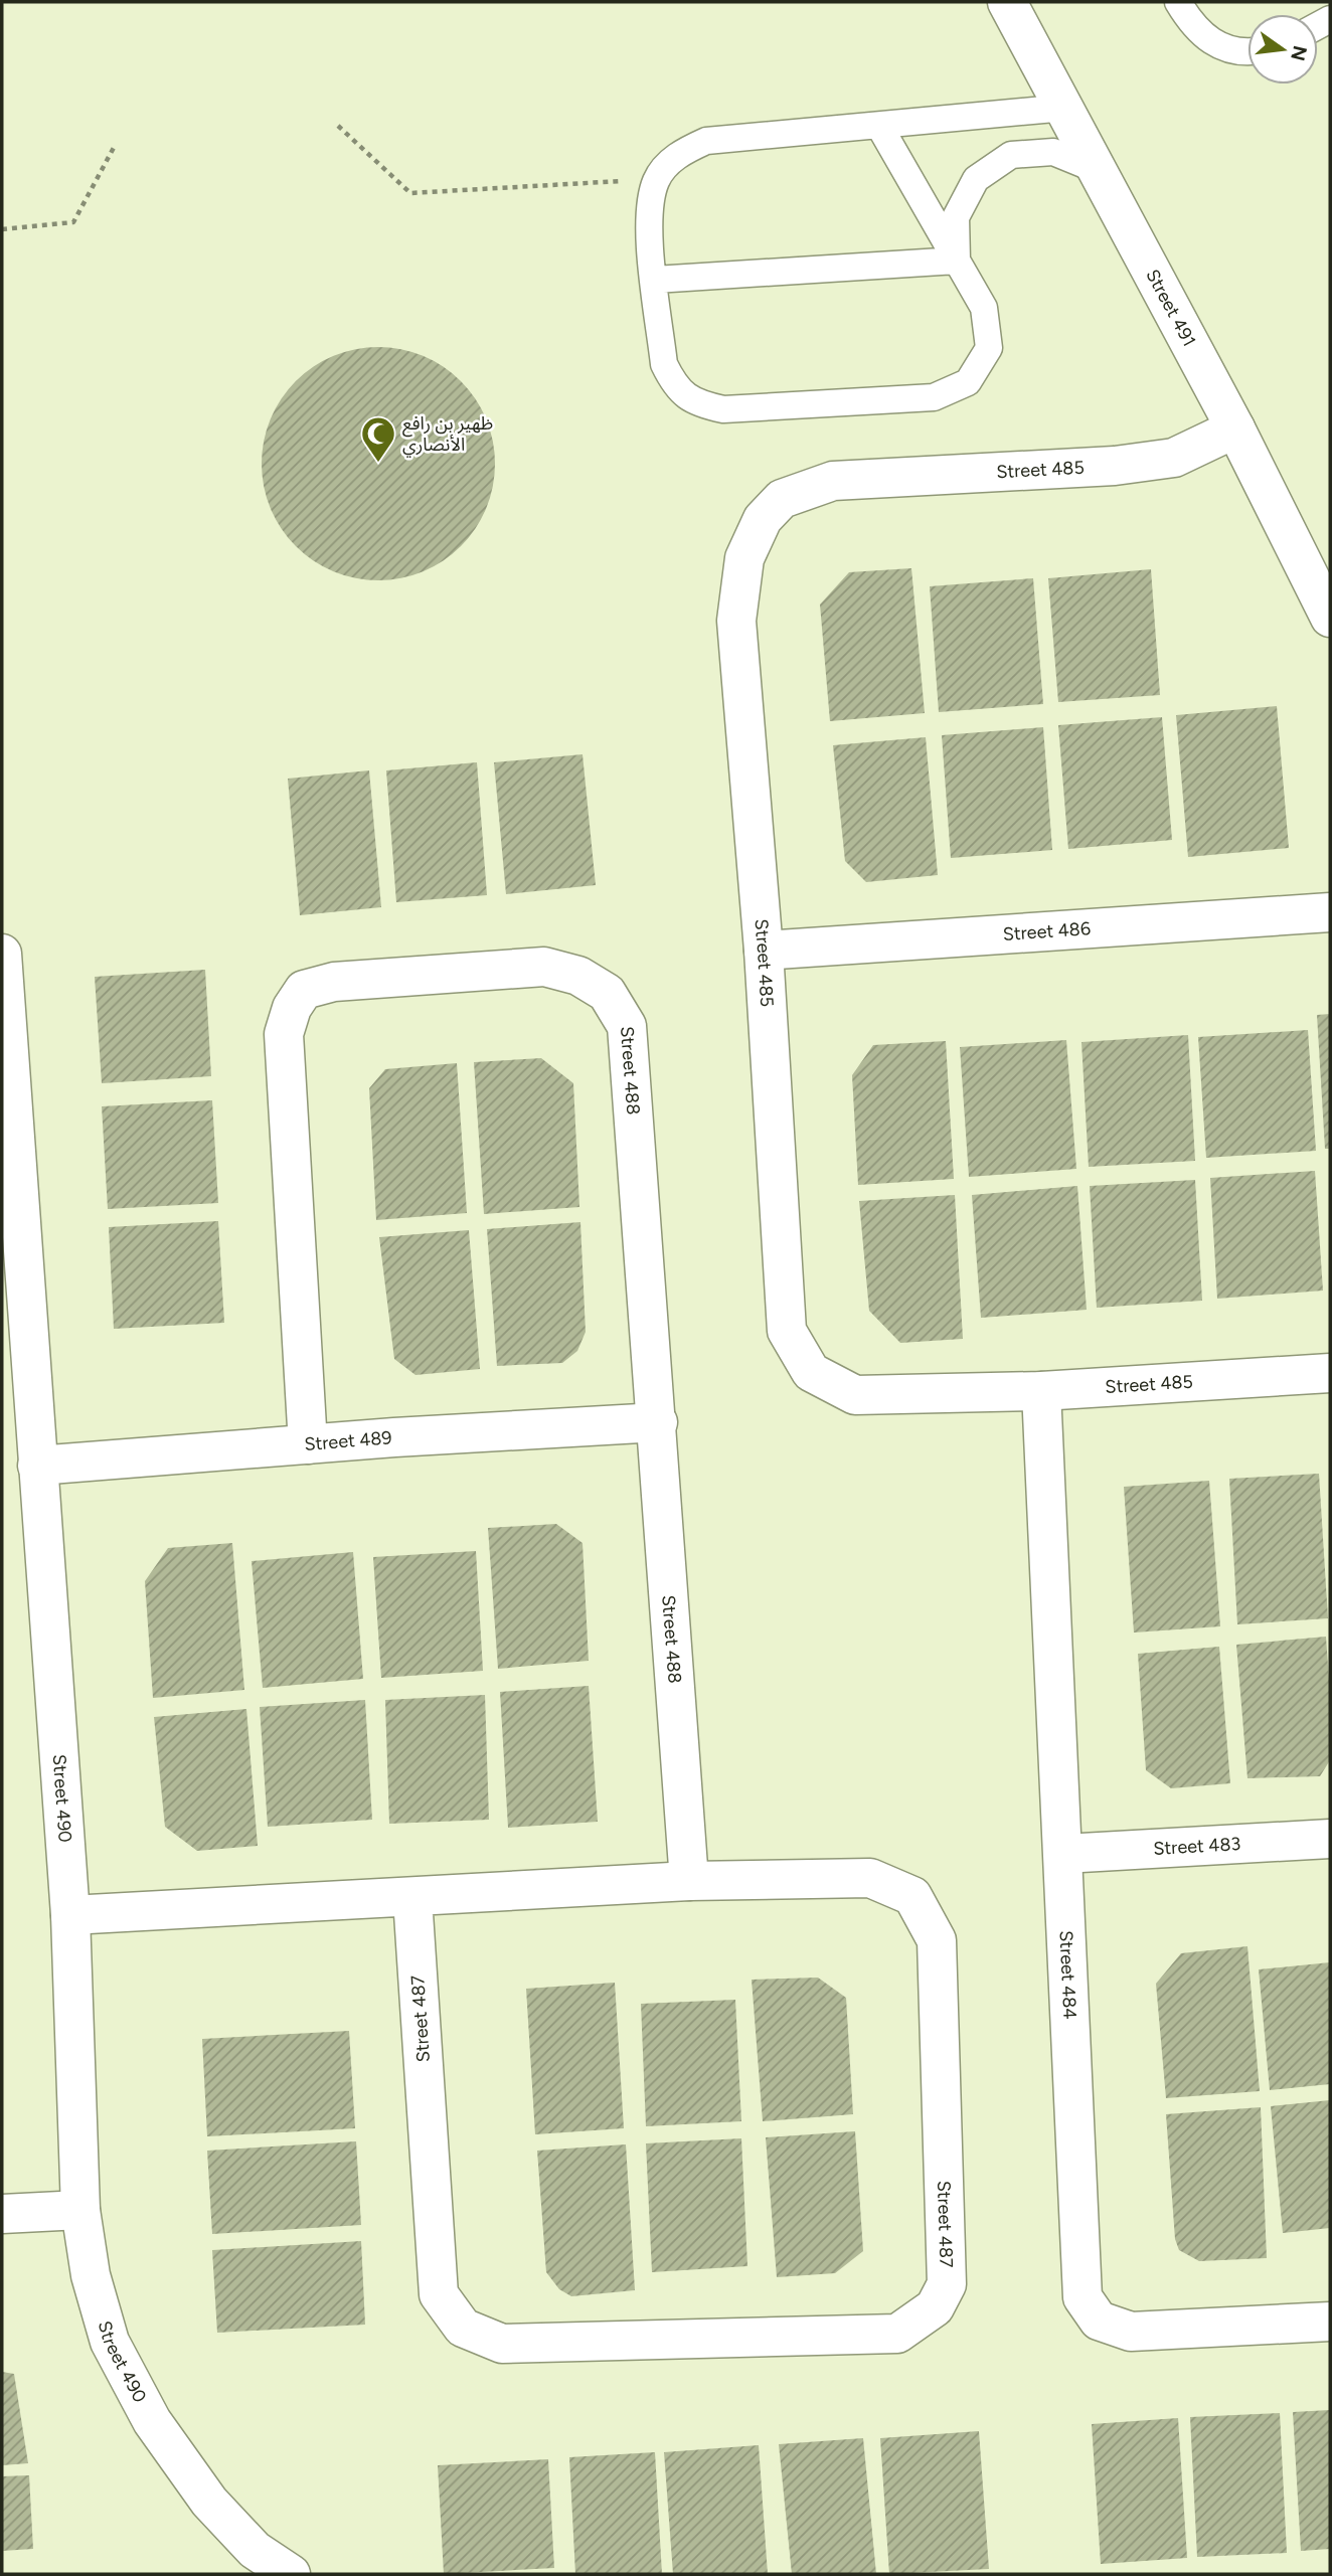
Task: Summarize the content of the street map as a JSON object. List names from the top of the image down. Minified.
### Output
{"streets":{"street":["Street 491","Street 485","Street 486","Street 488","Street 489","Street 490","Street 483","Street 484","Street 487"]},"crossings":[["Street 491","Street 485"],["Street 485","Street 486"],["Street 485","Street 484"],["Street 488","Street 489"],["Street 488","Street 487"],["Street 489","Street 490"],["Street 490","Street 487"],["Street 483","Street 484"]],"places":{"mosque":["ظهير بن رافع الأنصاري"]},"north":"right"}
